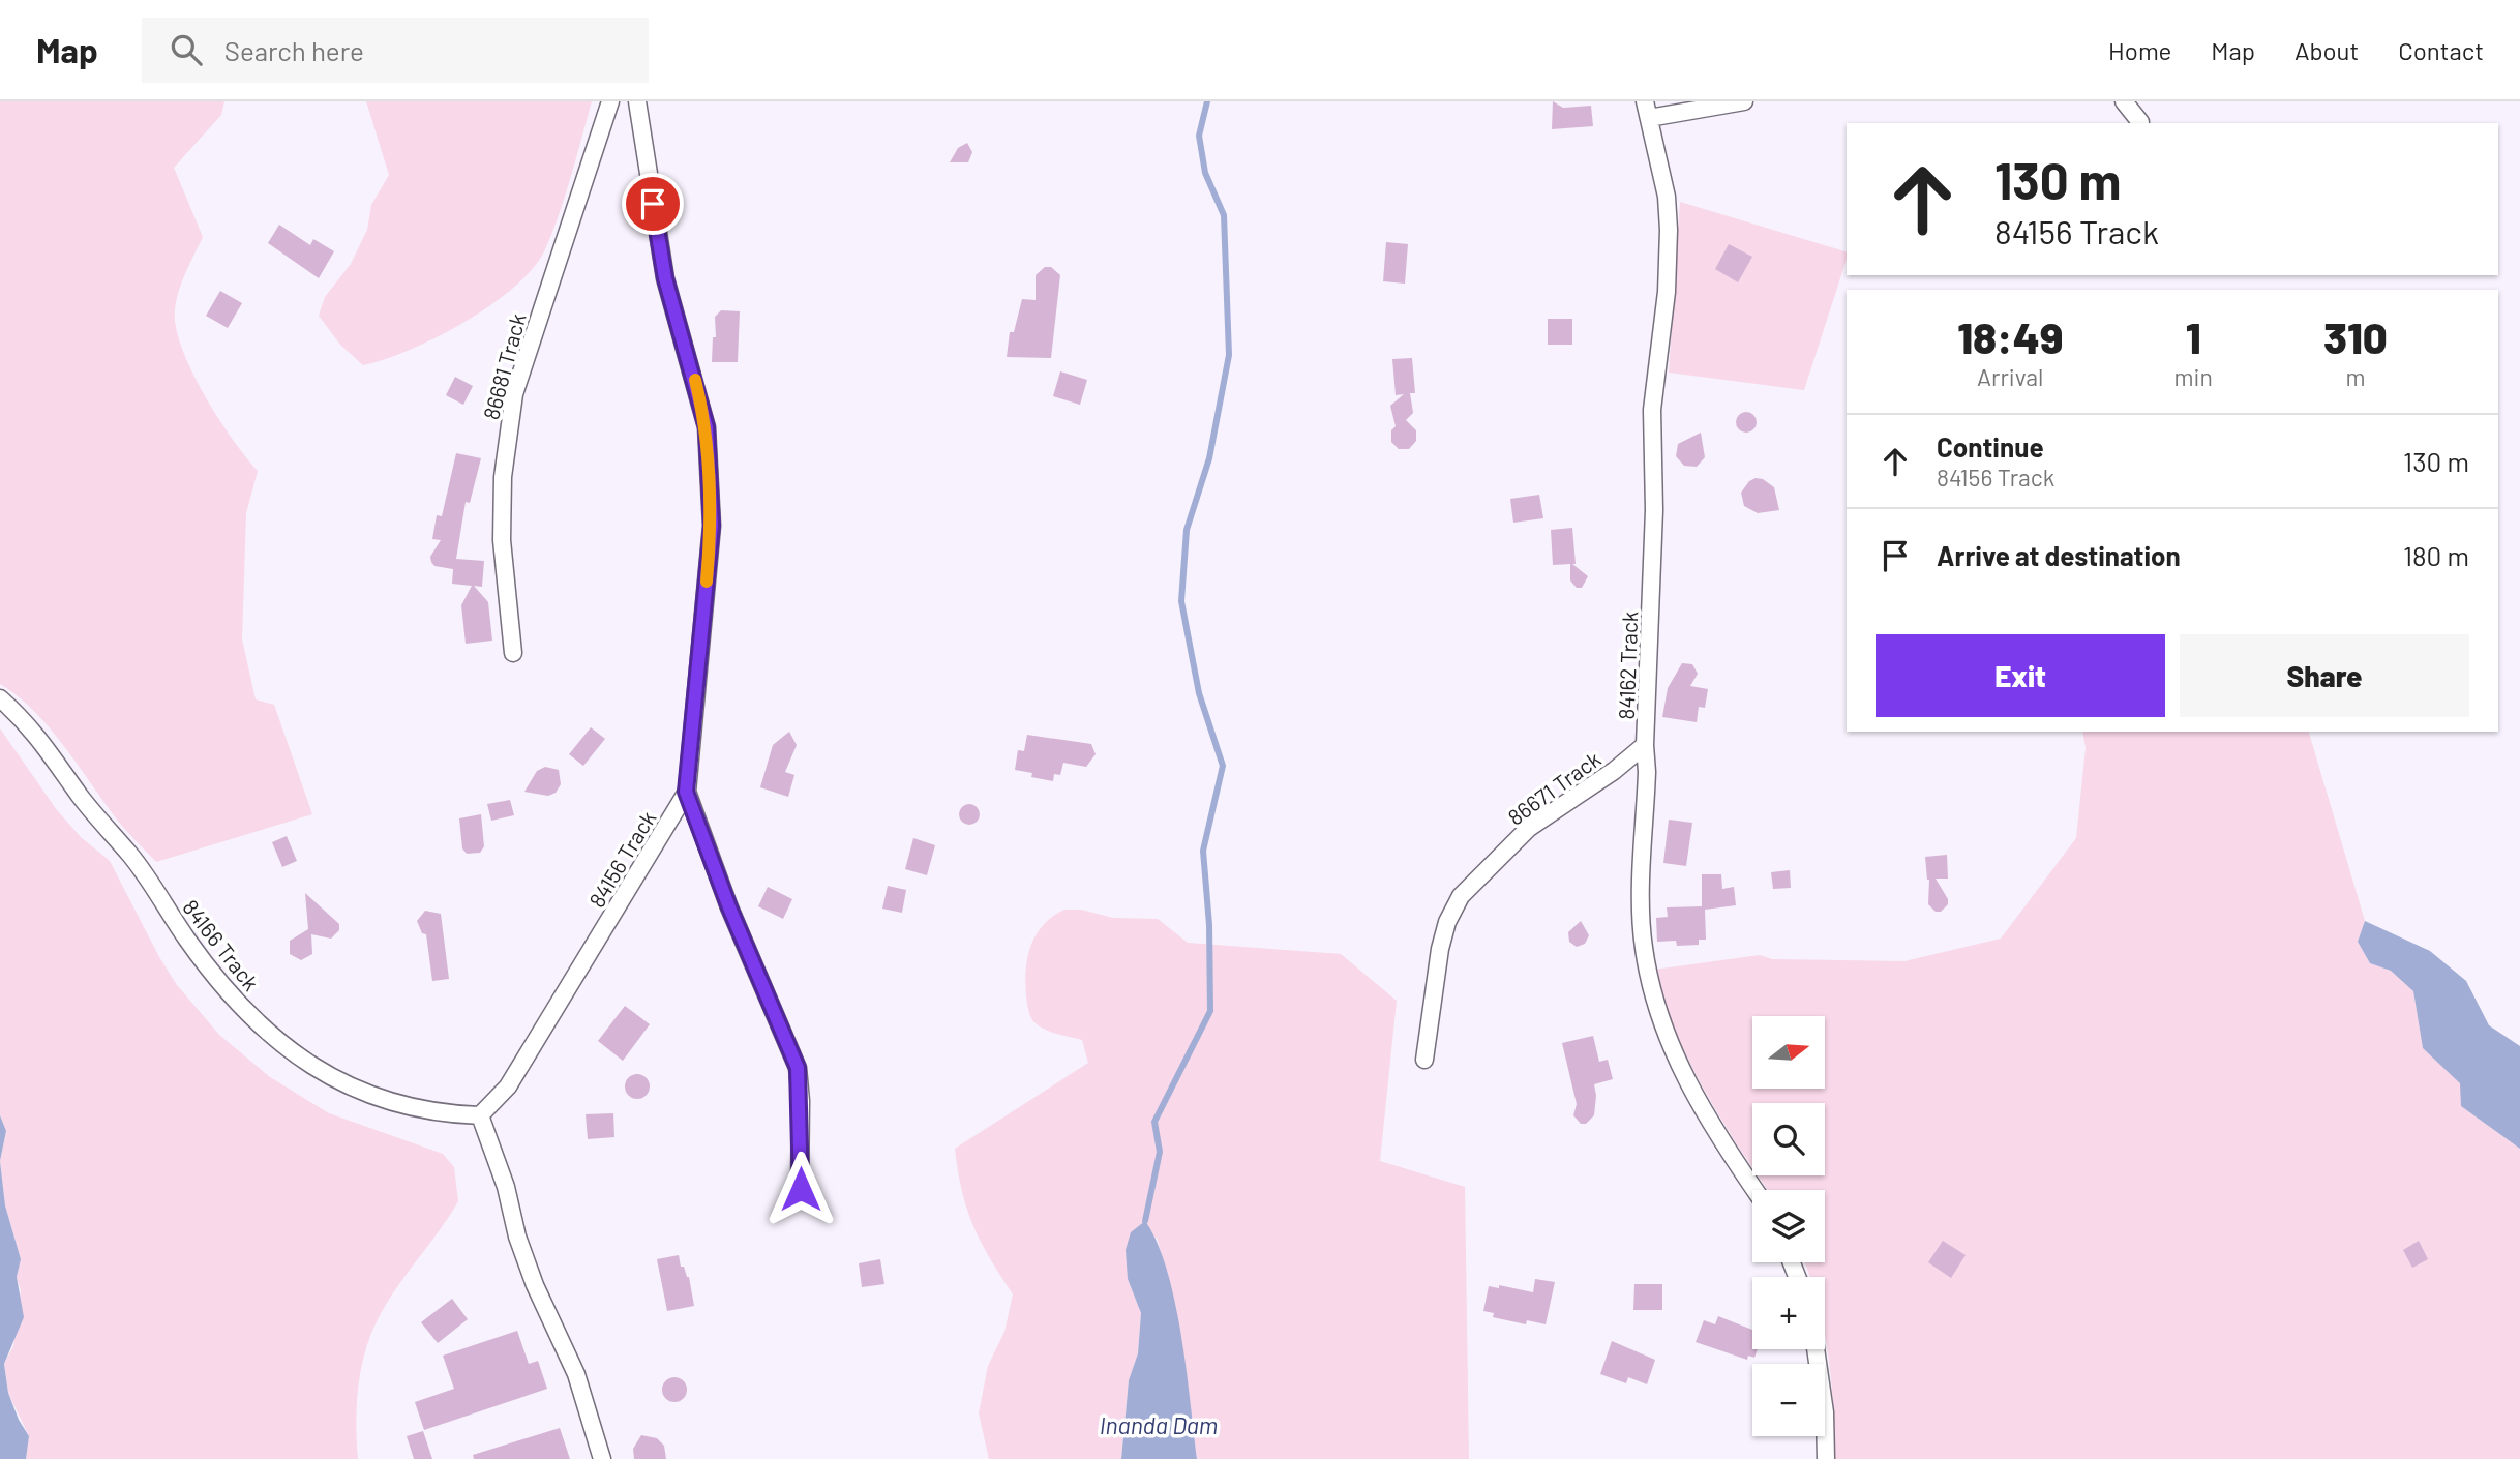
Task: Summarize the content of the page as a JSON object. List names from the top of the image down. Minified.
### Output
{"streets":{"street":["86681 Track","84162 Track","86671 Track","84156 Track","84166 Track"]},"crossings":[["84162 Track","86671 Track"],["84156 Track","84166 Track"]],"water":["Inanda Dam"],"north":"right","page":{"header":"Map","search":"Search here","nav":["Home","Map","About","Contact"],"turn":["130 m","84156 Track"],"eta":["18:49","Arrival","1","min","310","m"],"list":[{"name":"Continue","note":"84156 Track","value":"130 m"},{"name":"Arrive at destination","value":"180 m"}],"buttons":["Exit","Share"],"map_buttons":["+","−"]}}
